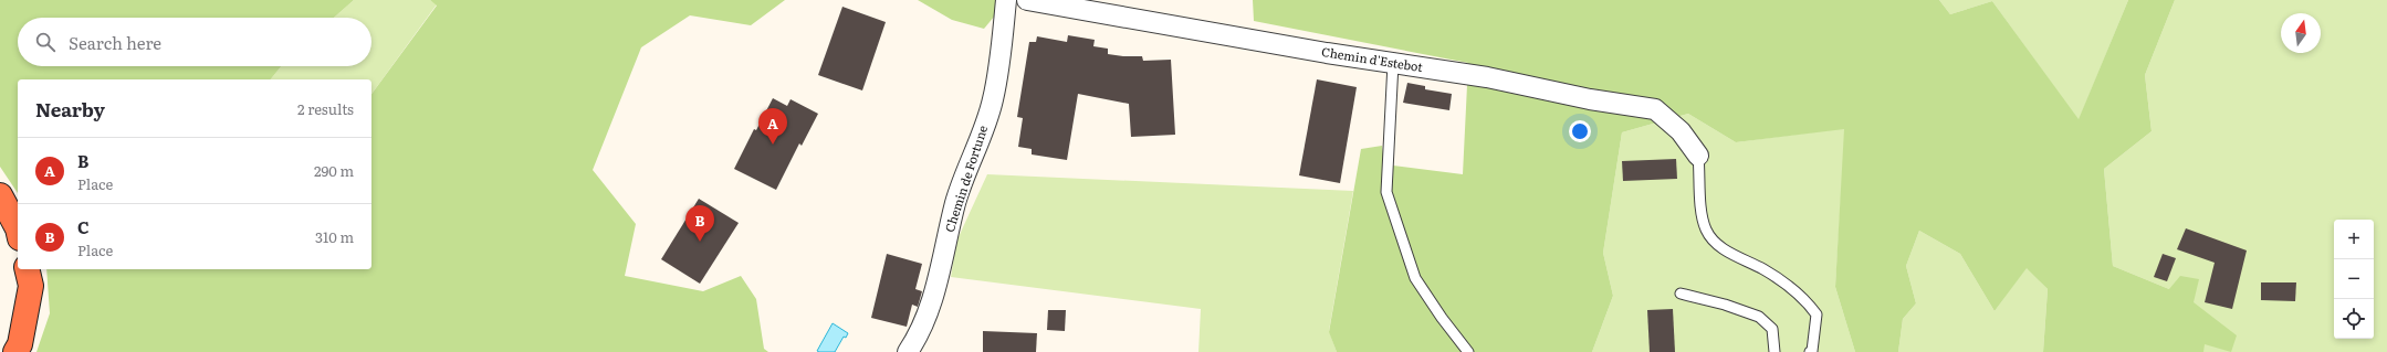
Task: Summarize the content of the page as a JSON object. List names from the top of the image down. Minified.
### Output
{"streets":{"street":["Chemin d'Estebot","Chemin de Fortune"]},"north":"top","page":{"search":"Search here","heading":["Nearby","2 results"],"pins":["A","B"],"list":[{"mark":"A","name":"B","note":"Place","value":"290 m"},{"mark":"B","name":"C","note":"Place","value":"310 m"}],"map_buttons":["+","−"]}}
